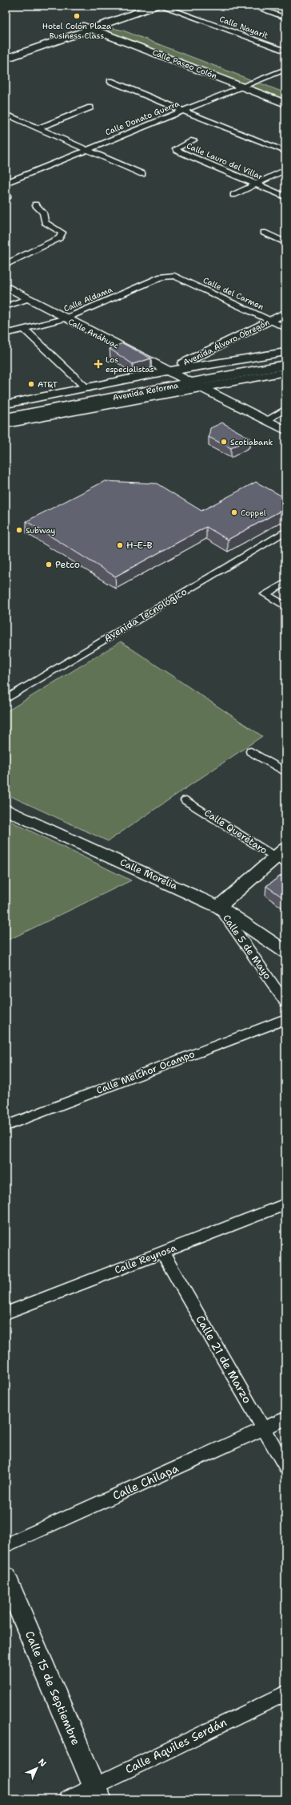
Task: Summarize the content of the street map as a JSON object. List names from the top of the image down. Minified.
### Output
{"streets":{"main road":["Calle Paseo Colón","Avenida Reforma"],"street":["Calle Nayarit","Calle Donato Guerra","Calle Lauro del Villar","Calle del Carmen","Calle Aldama","Calle Anáhuac","Avenida Álvaro Obregón","Avenida Tecnológico","Calle Querétaro","Calle Morelia","Calle 5 de Mayo","Calle Melchor Ocampo","Calle Reynosa","Calle 21 de Marzo","Calle Chilapa","Calle 15 de Septiembre","Calle Aquiles Serdán"]},"crossings":[["Calle Paseo Colón","Calle Donato Guerra"],["Calle del Carmen","Calle Aldama"],["Calle del Carmen","Avenida Álvaro Obregón"],["Calle Aldama","Calle Anáhuac"],["Calle Anáhuac","Avenida Álvaro Obregón"],["Calle Anáhuac","Avenida Reforma"],["Avenida Álvaro Obregón","Avenida Reforma"],["Calle Morelia","Calle 5 de Mayo"],["Calle Reynosa","Calle 21 de Marzo"],["Calle 21 de Marzo","Calle Chilapa"],["Calle 15 de Septiembre","Calle Aquiles Serdán"]],"places":{"other":["Hotel Colón Plaza Business Class","AT&T","Scotiabank","Coppel","Subway","H-E-B","Petco"],"health":["Los especialistas"]},"north":"top right"}
